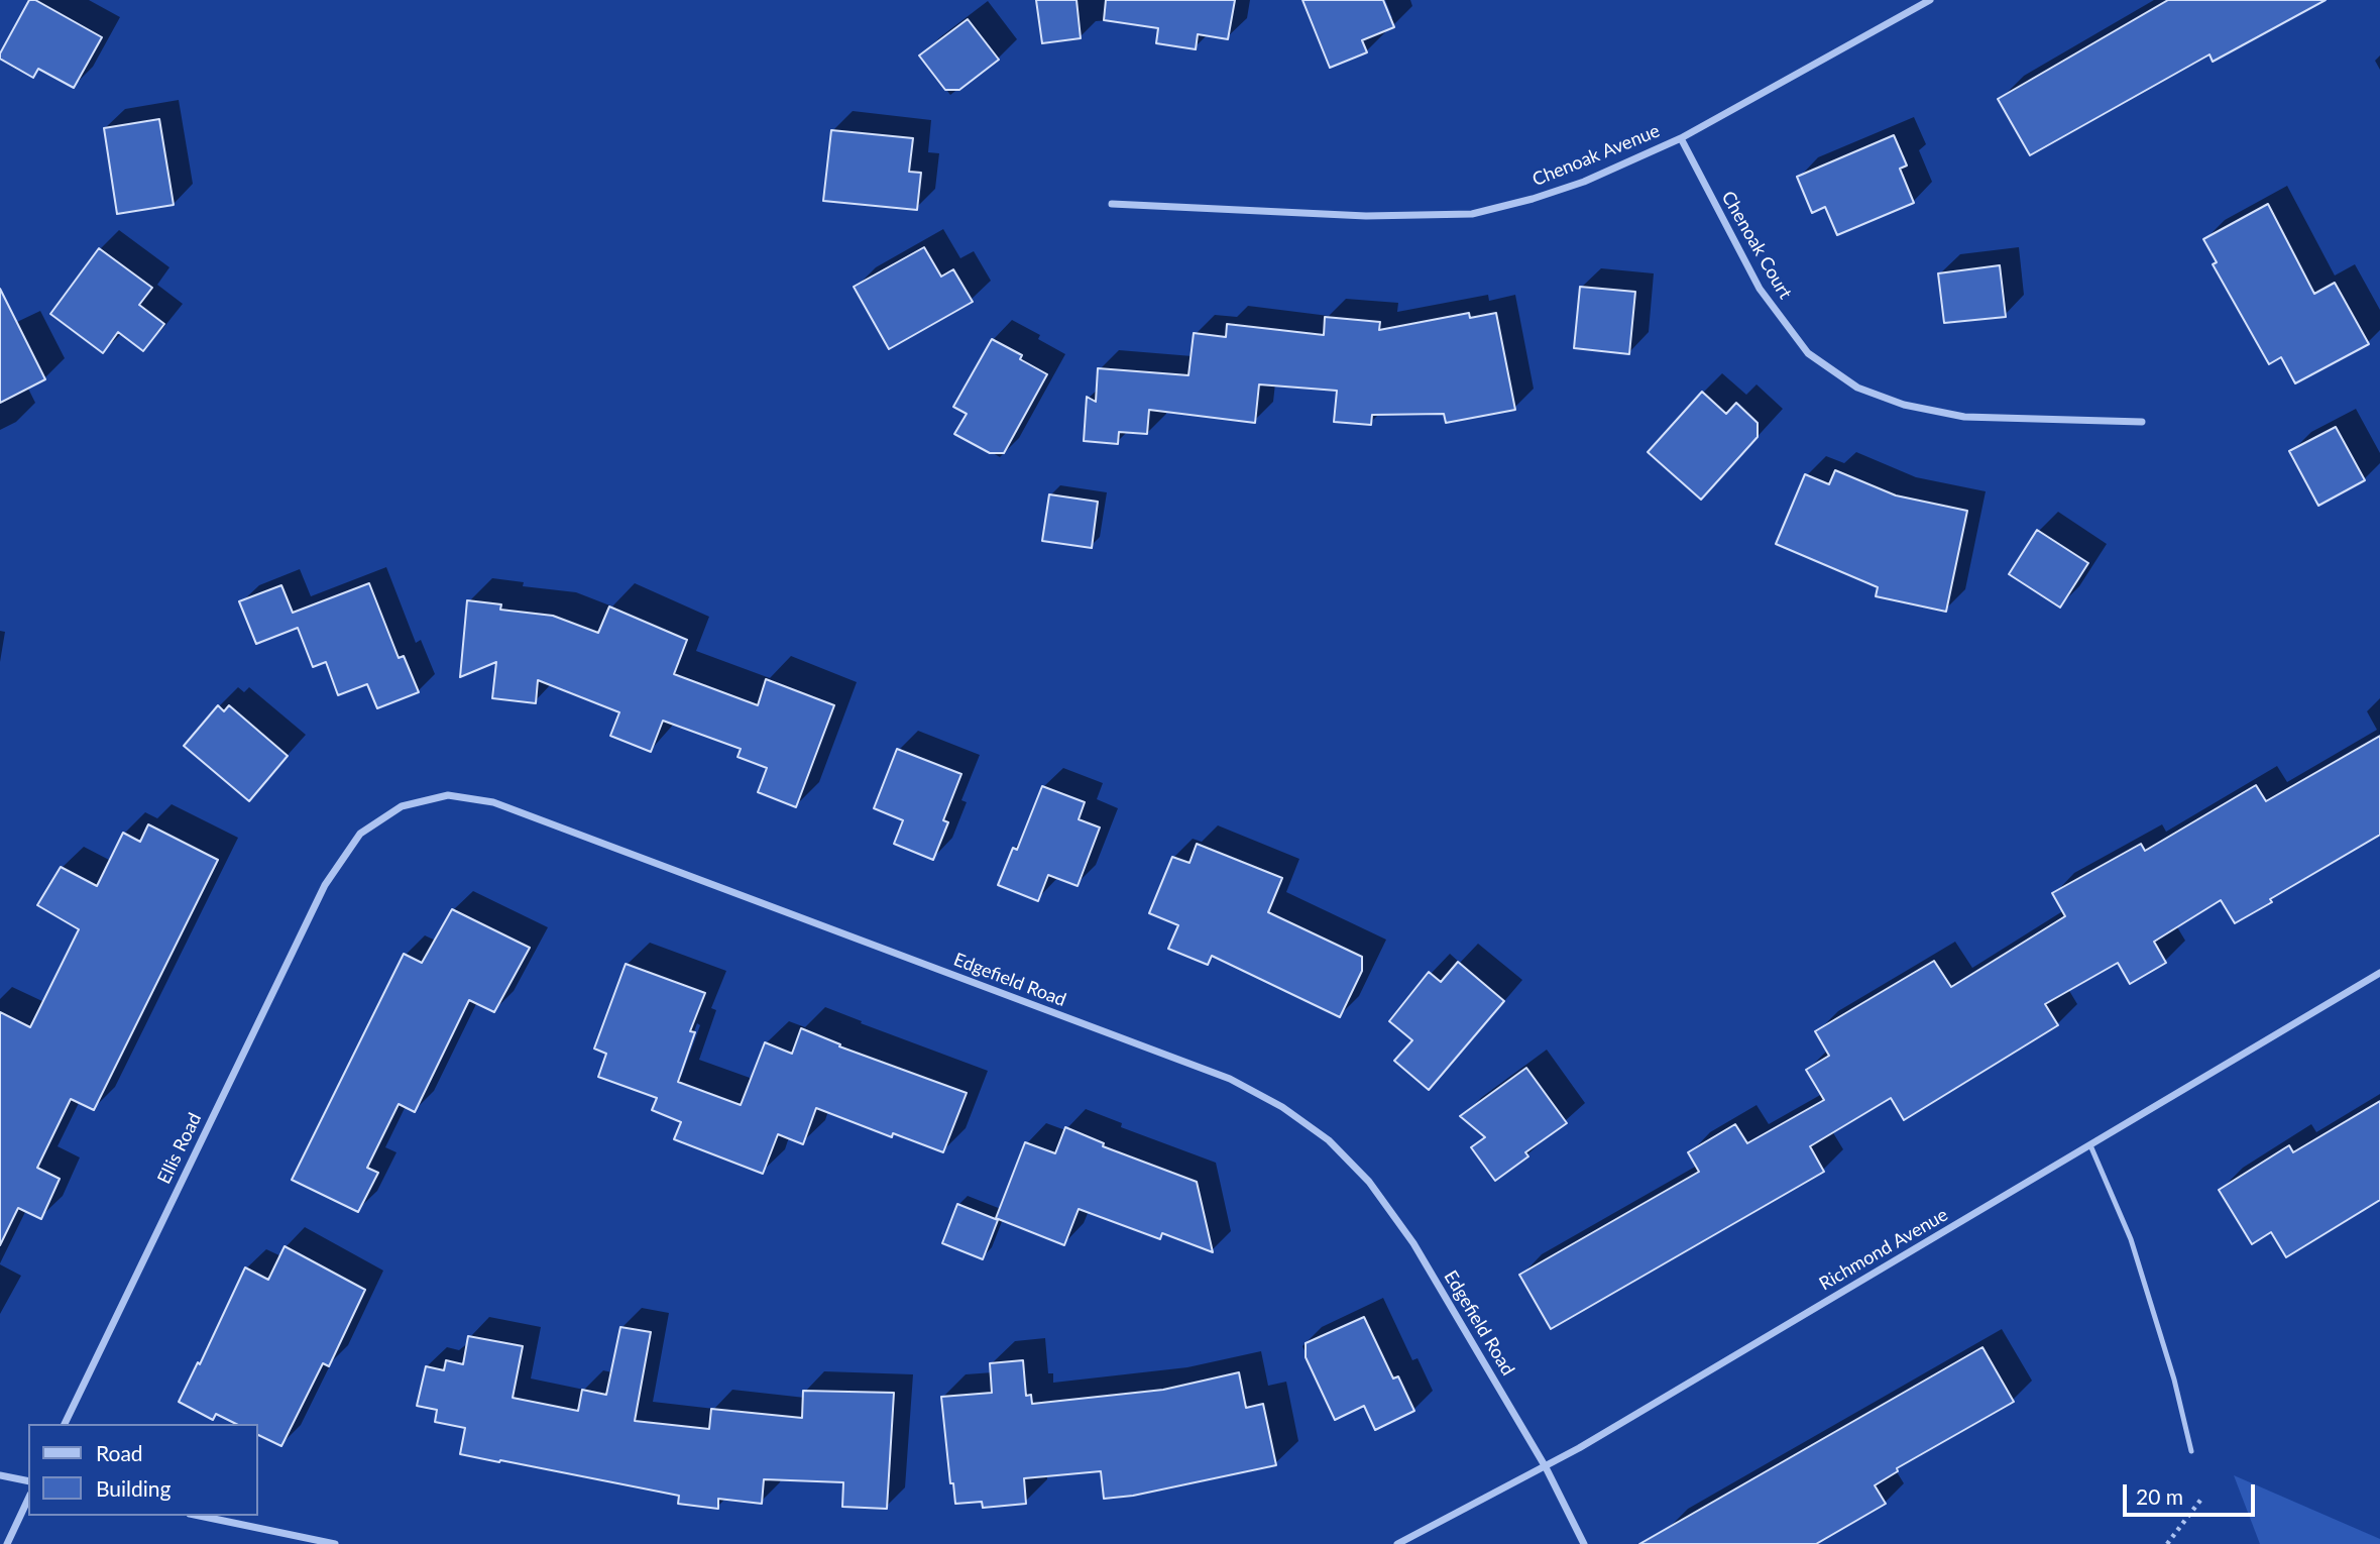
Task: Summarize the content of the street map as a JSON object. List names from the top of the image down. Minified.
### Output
{"streets":{"street":["Chenoak Avenue","Chenoak Court","Edgefield Road","Ellis Road","Richmond Avenue"]},"crossings":[["Chenoak Avenue","Chenoak Court"],["Edgefield Road","Ellis Road"],["Edgefield Road","Richmond Avenue"]],"legend":["Road","Building"],"scale_bar":"20 m"}
